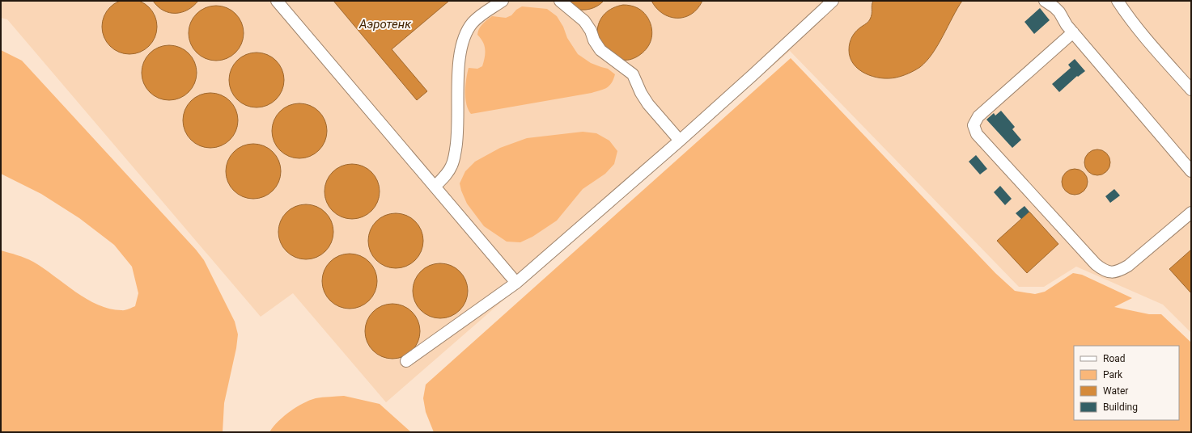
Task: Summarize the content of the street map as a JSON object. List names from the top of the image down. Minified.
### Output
{"water":["Аэротенк"],"legend":["Road","Park","Water","Building"]}
